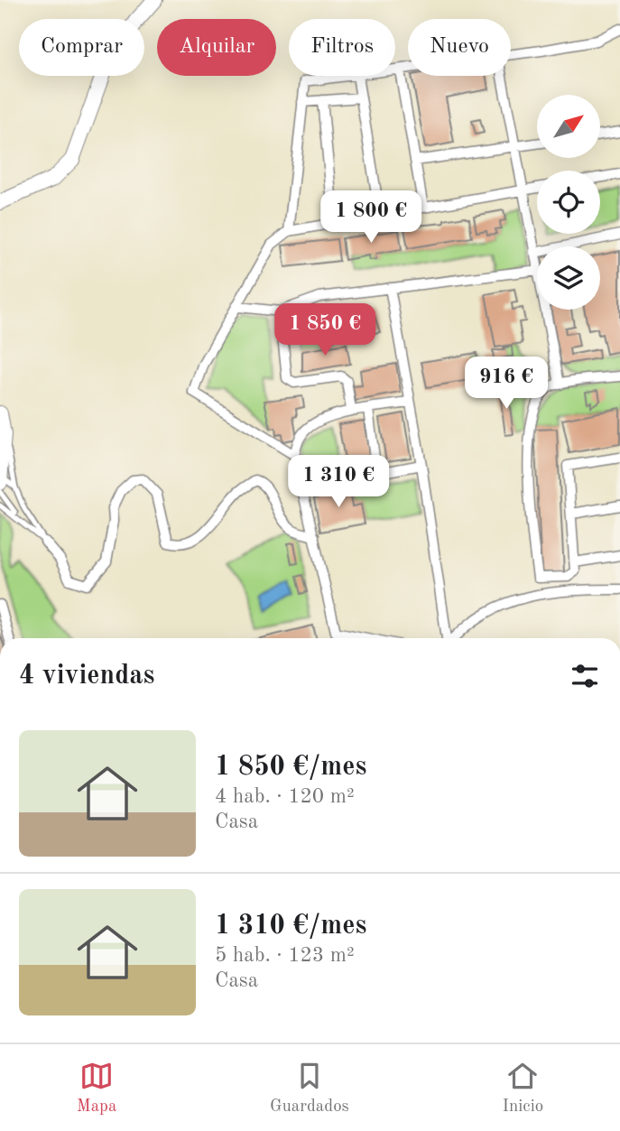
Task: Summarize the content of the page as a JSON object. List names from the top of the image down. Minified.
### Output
{"north":"top right","page":{"chip":["Comprar","Alquilar","Filtros","Nuevo"],"price":["1 800 €","1 850 €","916 €","1 310 €"],"heading":"4 viviendas","list":[{"name":"1 850 €/mes","note":"4 hab. · 120 m² · Casa"},{"name":"1 310 €/mes","note":"5 hab. · 123 m² · Casa"}],"tabs":["Mapa","Guardados","Inicio"]}}
